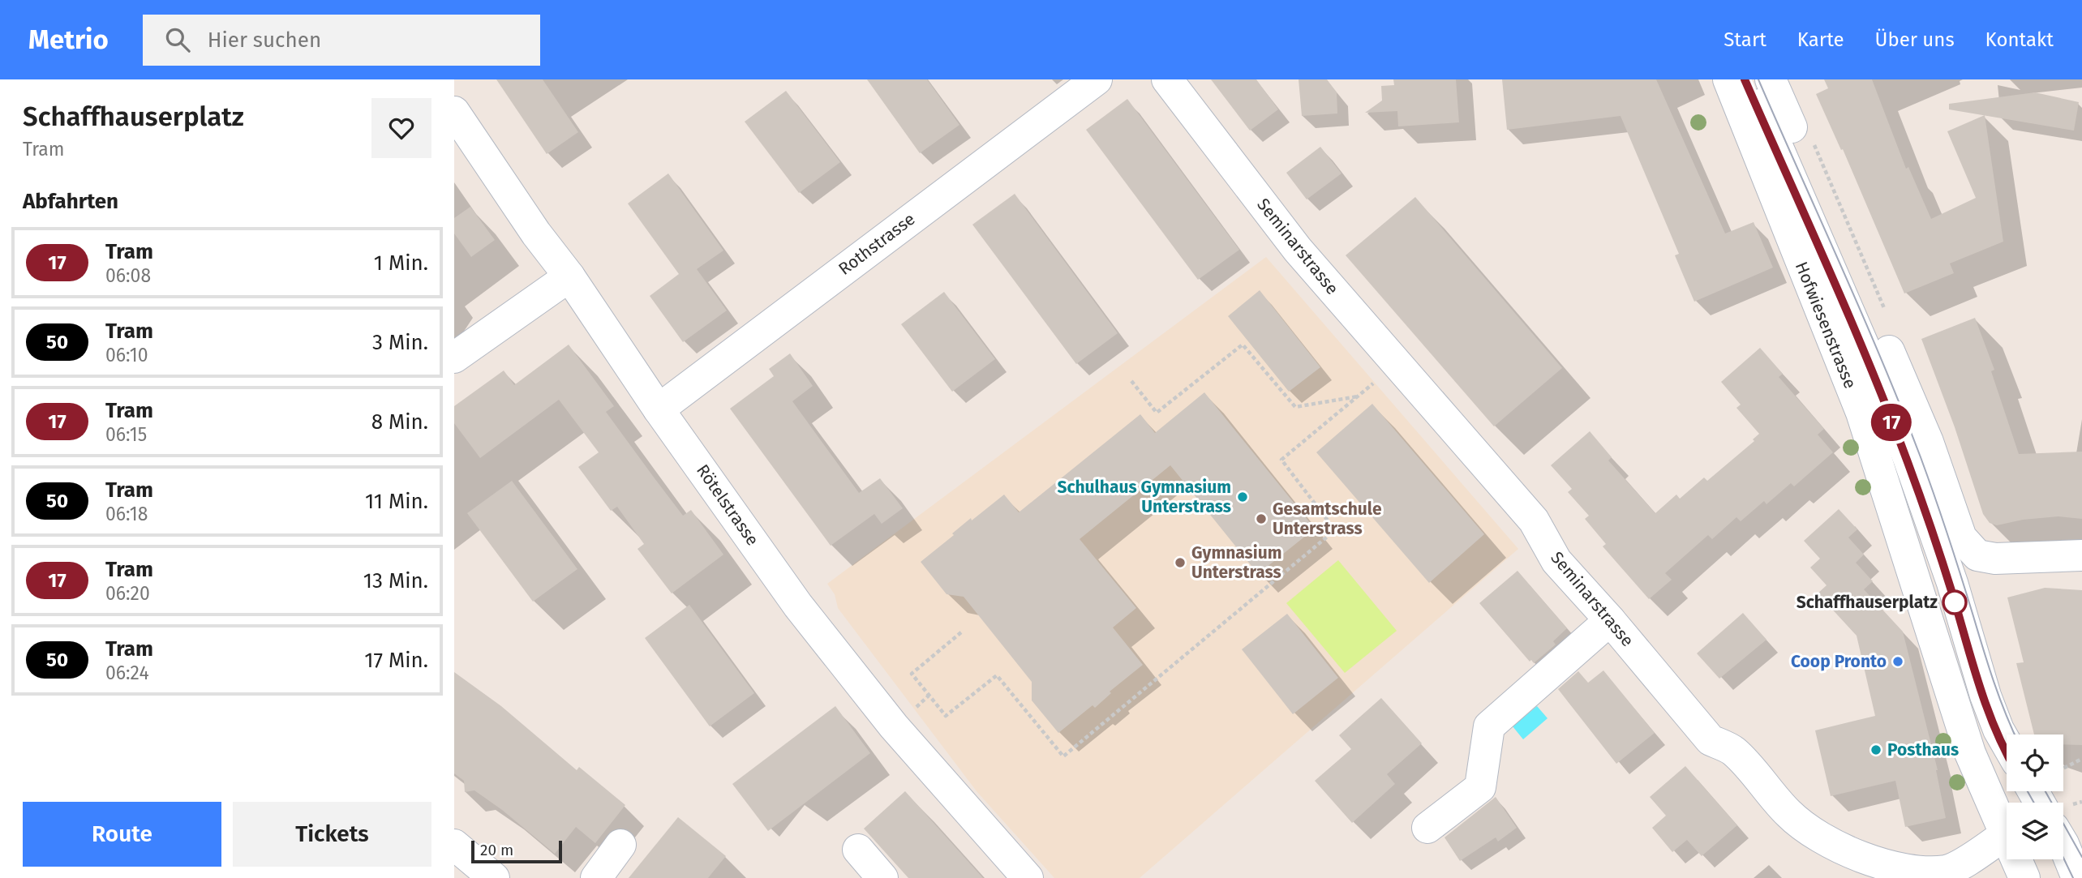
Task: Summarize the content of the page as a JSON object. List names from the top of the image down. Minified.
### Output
{"streets":{"street":["Rothstrasse","Seminarstrasse","Hofwiesenstrasse","Rötelstrasse"]},"crossings":[["Rothstrasse","Rötelstrasse"],["Seminarstrasse","Hofwiesenstrasse"]],"places":["Schulhaus Gymnasium Unterstrass","Gesamtschule Unterstrass","Gymnasium Unterstrass","Schaffhauserplatz","Coop Pronto","Posthaus"],"lines":["tram line 17"],"scale_bar":"20 m","page":{"header":"Metrio","search":"Hier suchen","nav":["Start","Karte","Über uns","Kontakt"],"heading":[["Schaffhauserplatz","Tram"],"Abfahrten"],"on_map":"17","list":[{"mark":"17","name":"Tram","note":"06:08","value":"1 Min."},{"mark":"50","name":"Tram","note":"06:10","value":"3 Min."},{"mark":"17","name":"Tram","note":"06:15","value":"8 Min."},{"mark":"50","name":"Tram","note":"06:18","value":"11 Min."},{"mark":"17","name":"Tram","note":"06:20","value":"13 Min."},{"mark":"50","name":"Tram","note":"06:24","value":"17 Min."}],"buttons":["Route","Tickets"],"scale":"20 m"}}
